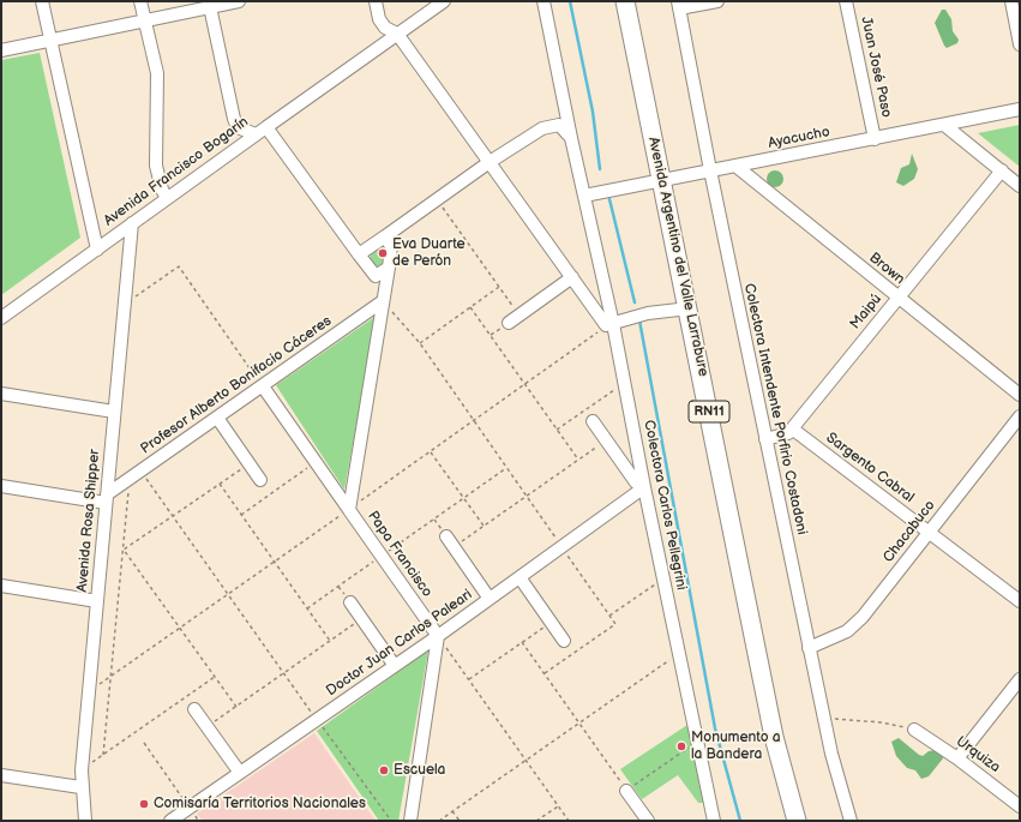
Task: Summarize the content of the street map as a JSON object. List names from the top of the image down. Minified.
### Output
{"streets":{"highway":["Avenida Argentino del Valle Larrabure","RN11"],"street":["Juan José Paso","Ayacucho","Avenida Francisco Bogarín","Brown","Maipú","Profesor Alberto Bonifacio Cáceres","Colectora Intendente Porfirio Costadoni","Sargento Cabral","Colectora Carlos Pellegrini","Avenida Rosa Shipper","Chacabuco","Papa Francisco","Doctor Juan Carlos Paleari","Urquiza"]},"crossings":[["Juan José Paso","Ayacucho"],["Ayacucho","Avenida Argentino del Valle Larrabure"],["Ayacucho","Brown"],["Ayacucho","Colectora Intendente Porfirio Costadoni"],["Ayacucho","Colectora Carlos Pellegrini"],["Avenida Francisco Bogarín","Avenida Rosa Shipper"],["Brown","Maipú"],["Maipú","Colectora Intendente Porfirio Costadoni"],["Maipú","Sargento Cabral"],["Profesor Alberto Bonifacio Cáceres","Avenida Rosa Shipper"],["Profesor Alberto Bonifacio Cáceres","Papa Francisco"],["Colectora Intendente Porfirio Costadoni","Chacabuco"],["Sargento Cabral","Chacabuco"],["Colectora Carlos Pellegrini","Doctor Juan Carlos Paleari"],["Papa Francisco","Doctor Juan Carlos Paleari"]],"places":["Eva Duarte de Perón","Monumento a la Bandera","Escuela","Comisaría Territorios Nacionales"]}
